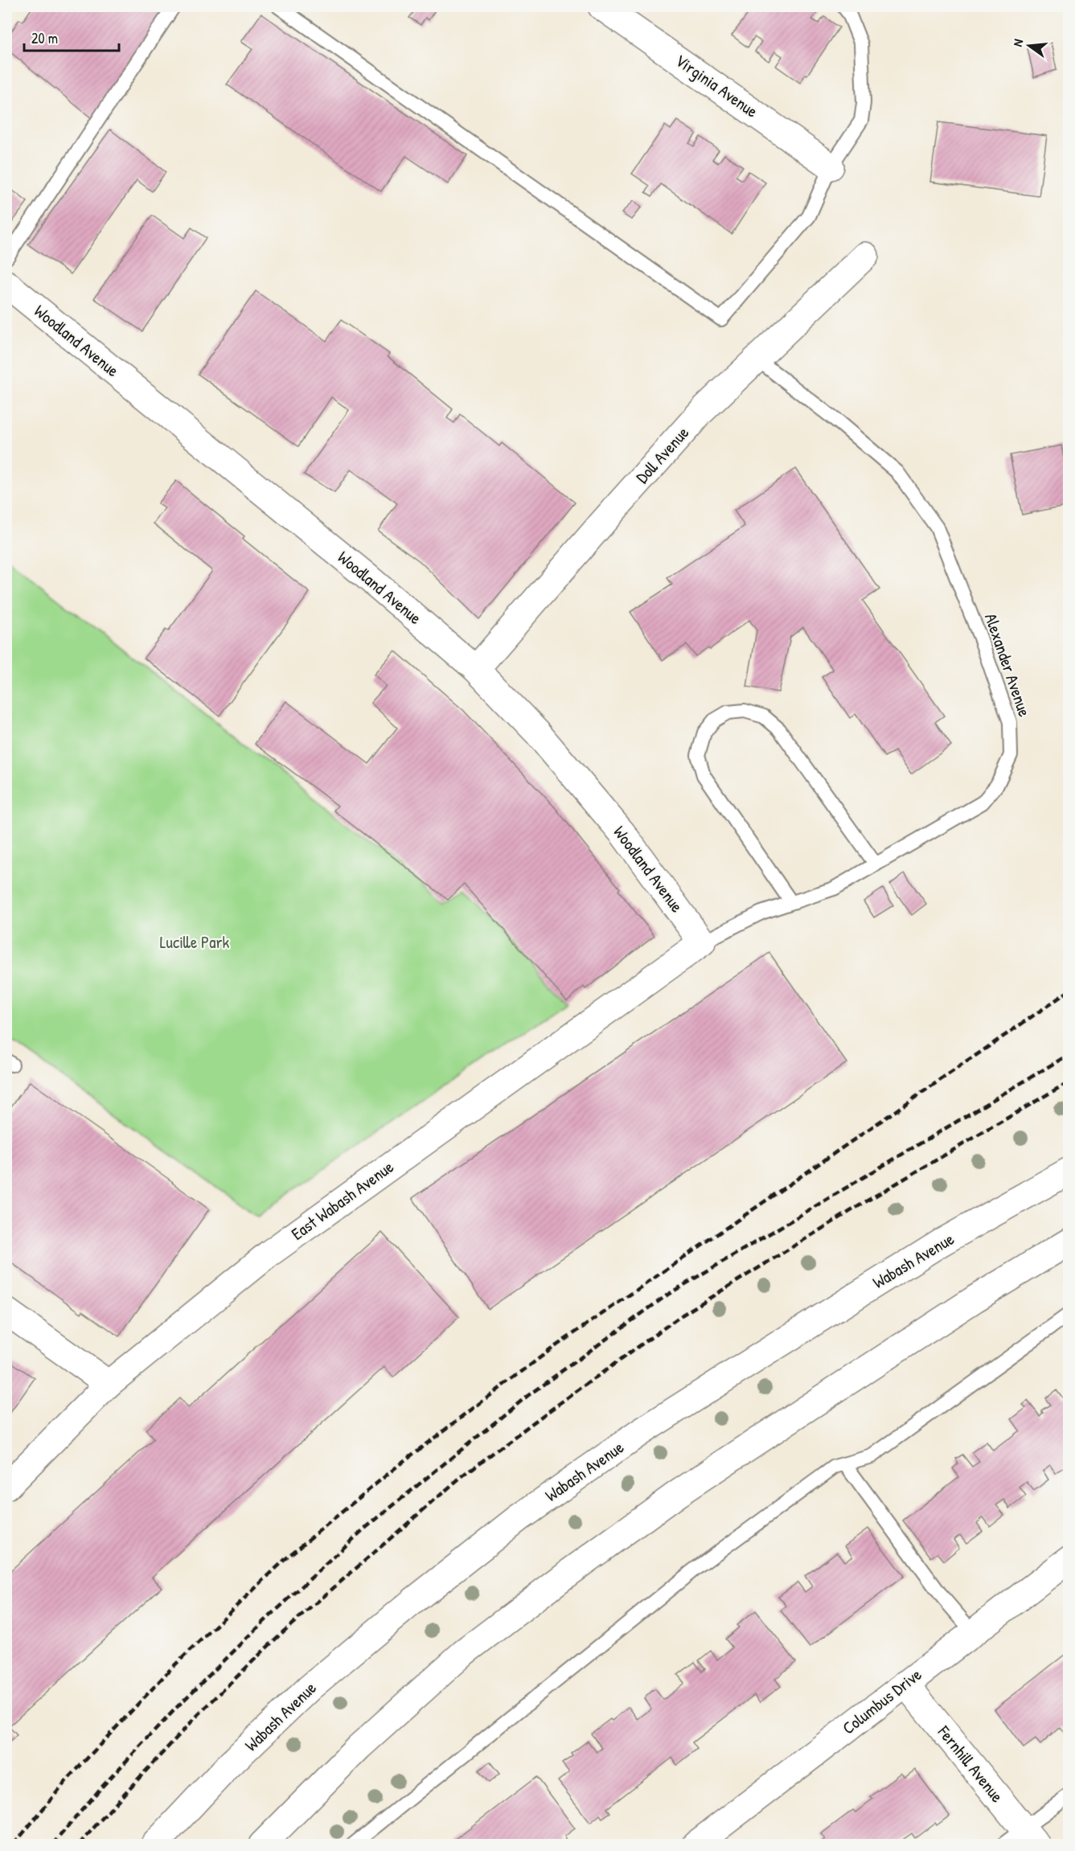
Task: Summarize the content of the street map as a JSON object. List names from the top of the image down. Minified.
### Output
{"streets":{"street":["Virginia Avenue","Woodland Avenue","Doll Avenue","East Wabash Avenue","Wabash Avenue","Columbus Drive","Fernhill Avenue"],"lane":["Alexander Avenue"]},"crossings":[["Woodland Avenue","Doll Avenue"],["Woodland Avenue","Alexander Avenue"],["Woodland Avenue","East Wabash Avenue"],["Doll Avenue","Alexander Avenue"],["Alexander Avenue","East Wabash Avenue"],["Columbus Drive","Fernhill Avenue"]],"parks":["Lucille Park"],"scale_bar":"20 m","north":"left"}
